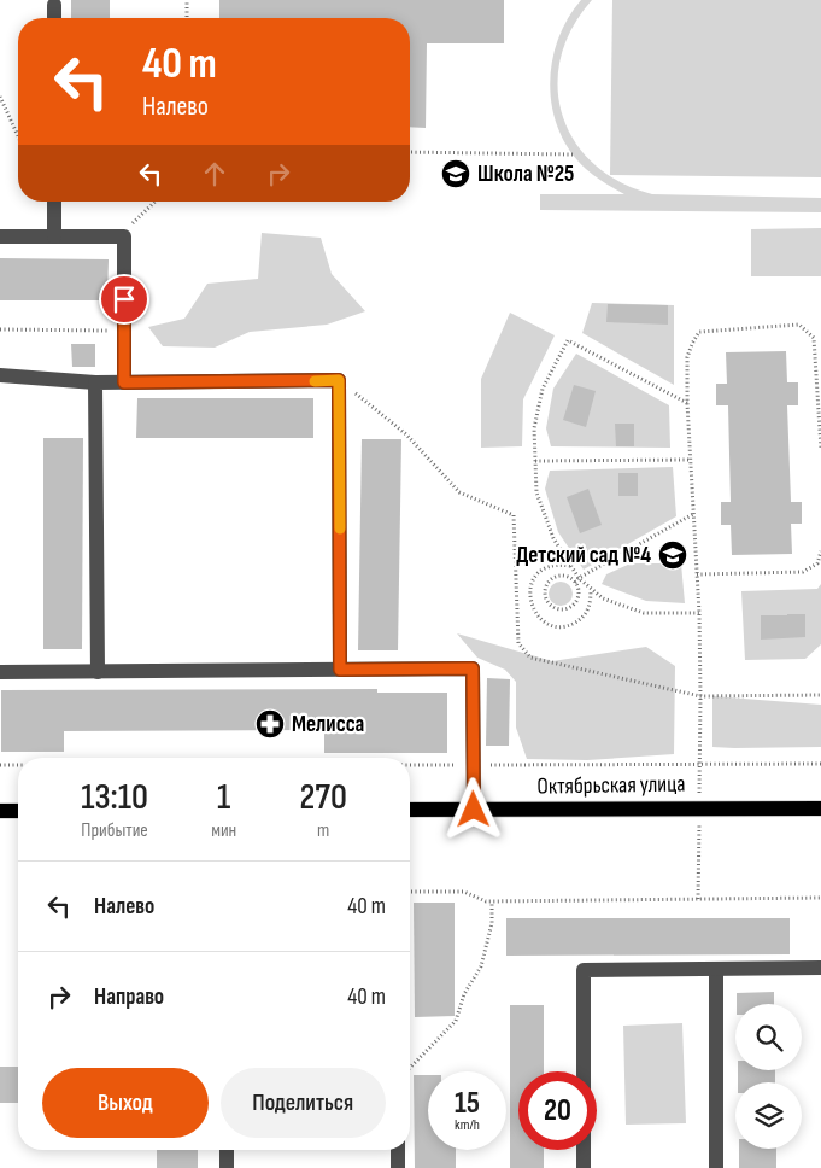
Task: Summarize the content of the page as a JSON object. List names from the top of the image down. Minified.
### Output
{"streets":{"main road":["Октябрьская улица"]},"places":{"school or university":["Школа №25","Детский сад №4"],"pharmacy":["Мелисса"]},"page":{"turn":["40 m","Налево"],"eta":["13:10","Прибытие","1","мин","270","m"],"list":[{"name":"Налево","value":"40 m"},{"name":"Направо","value":"40 m"}],"buttons":["Выход","Поделиться"],"speed":"15 km/h","limit":"20"}}
